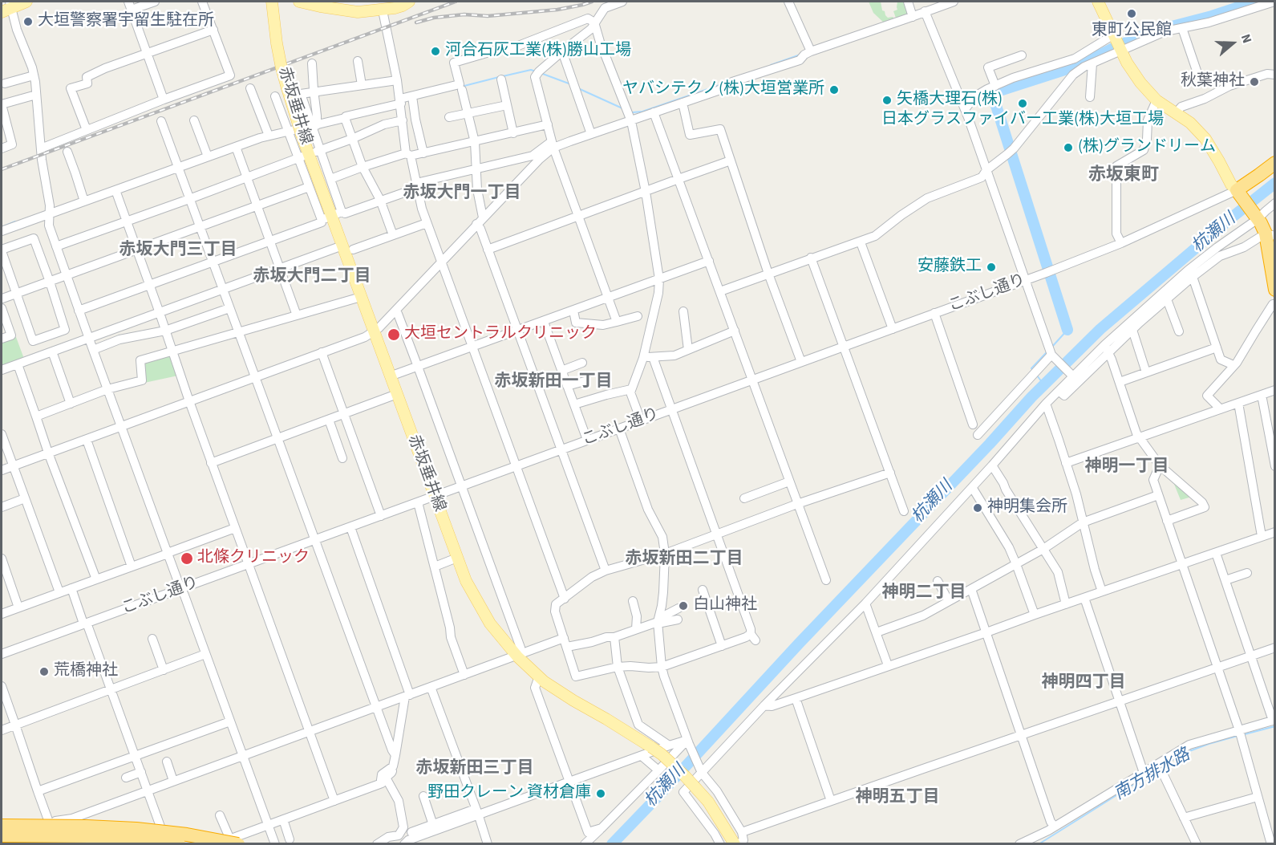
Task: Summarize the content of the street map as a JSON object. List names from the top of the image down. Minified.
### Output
{"streets":{"main road":["赤坂垂井線"],"street":["こぶし通り"]},"crossings":[["赤坂垂井線","こぶし通り"]],"districts":["赤坂東町","赤坂大門一丁目","赤坂大門三丁目","赤坂大門二丁目","赤坂新田一丁目","神明一丁目","赤坂新田二丁目","神明二丁目","神明四丁目","赤坂新田三丁目","神明五丁目"],"water":["杭瀬川","南方排水路"],"places":["東町公民館","大垣警察署宇留生駐在所","河合石灰工業(株)勝山工場","秋葉神社","ヤバシテクノ(株)大垣営業所","矢橋大理石(株)","日本グラスファイバー工業(株)大垣工場","(株)グランドリーム","安藤鉄工","大垣セントラルクリニック","神明集会所","北條クリニック","白山神社","荒橋神社","野田クレーン 資材倉庫"],"north":"right"}
